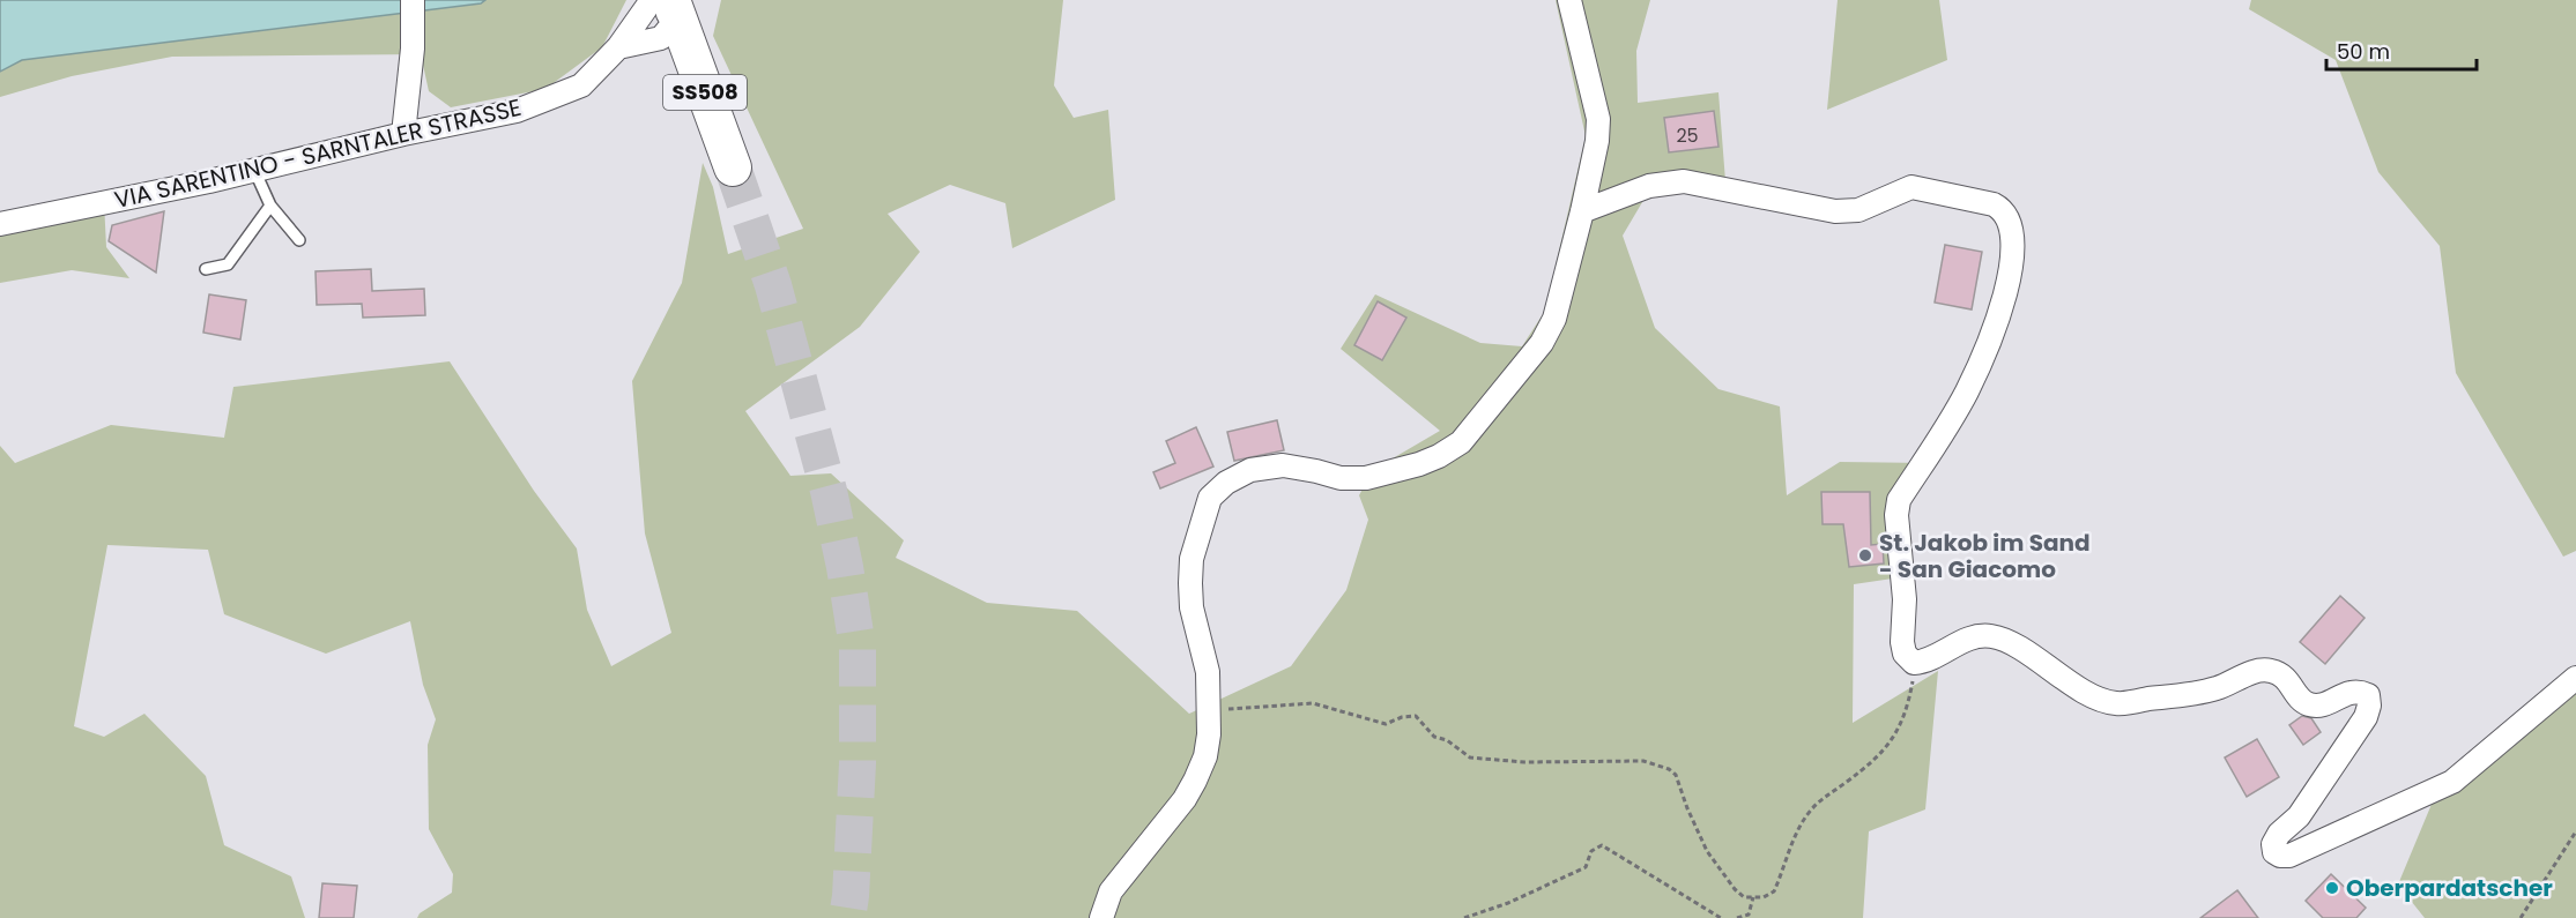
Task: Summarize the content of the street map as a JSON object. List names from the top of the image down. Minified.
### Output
{"streets":{"main road":["SS508"],"street":["VIA SARENTINO - SARNTALER STRASSE"]},"crossings":[["SS508","VIA SARENTINO - SARNTALER STRASSE"]],"places":["St. Jakob im Sand - San Giacomo","Oberpardatscher"],"house_numbers":["25"],"scale_bar":"50 m"}
